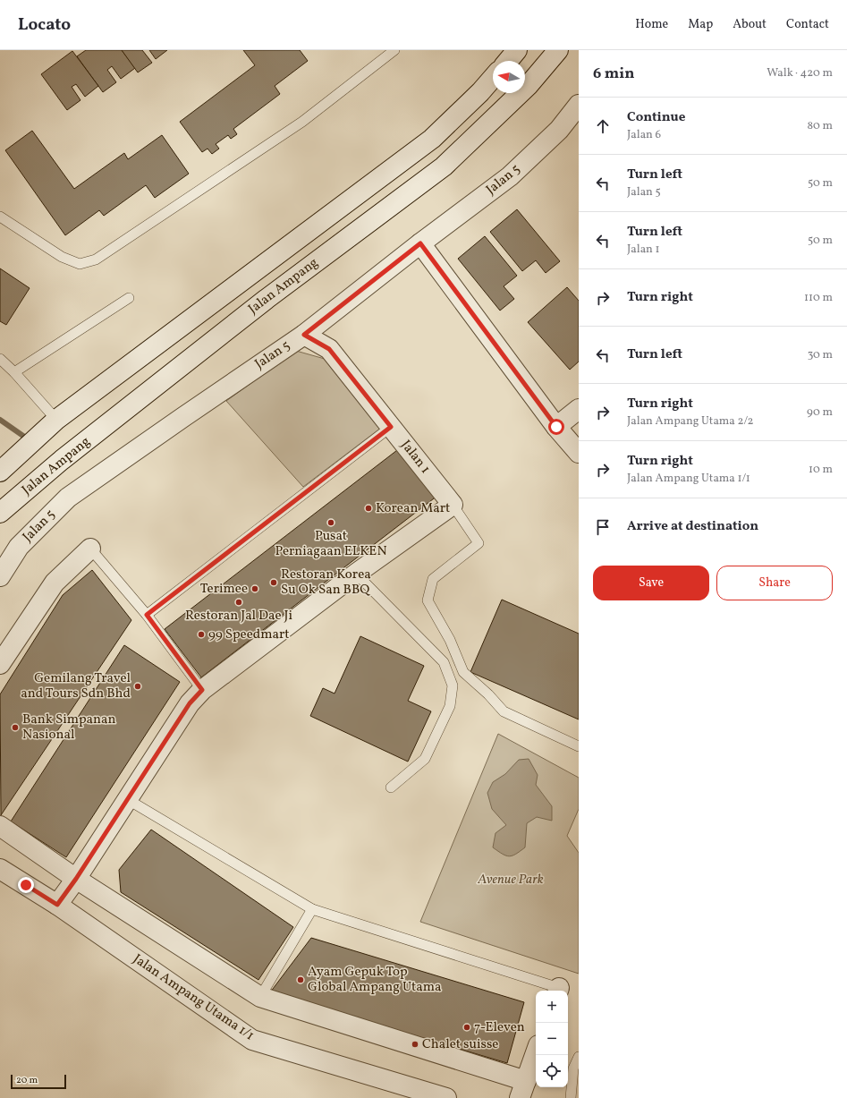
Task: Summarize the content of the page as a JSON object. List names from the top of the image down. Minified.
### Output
{"streets":{"street":["Jalan 5","Jalan Ampang","Jalan 1","Jalan Ampang Utama 1/1"]},"crossings":[["Jalan 5","Jalan 1"]],"parks":["Avenue Park"],"places":["Korean Mart","Pusat Perniagaan ELKEN","Restoran Korea Su Ok San BBQ","Terimee","Restoran Jal Dae Ji","99 Speedmart","Gemilang Travel and Tours Sdn Bhd","Bank Simpanan Nasional","Ayam Gepuk Top Global Ampang Utama","7-Eleven","Chalet suisse"],"scale_bar":"20 m","north":"left","page":{"header":"Locato","nav":["Home","Map","About","Contact"],"heading":["6 min","Walk · 420 m"],"list":[["Continue","Jalan 6","80 m"],["Turn left","Jalan 5","50 m"],["Turn left","Jalan 1","50 m"],["Turn right","110 m"],["Turn left","30 m"],["Turn right","Jalan Ampang Utama 2/2","90 m"],["Turn right","Jalan Ampang Utama 1/1","10 m"],"Arrive at destination"],"buttons":["Save","Share"],"map_buttons":["+","−"],"scale":"20 m"}}
